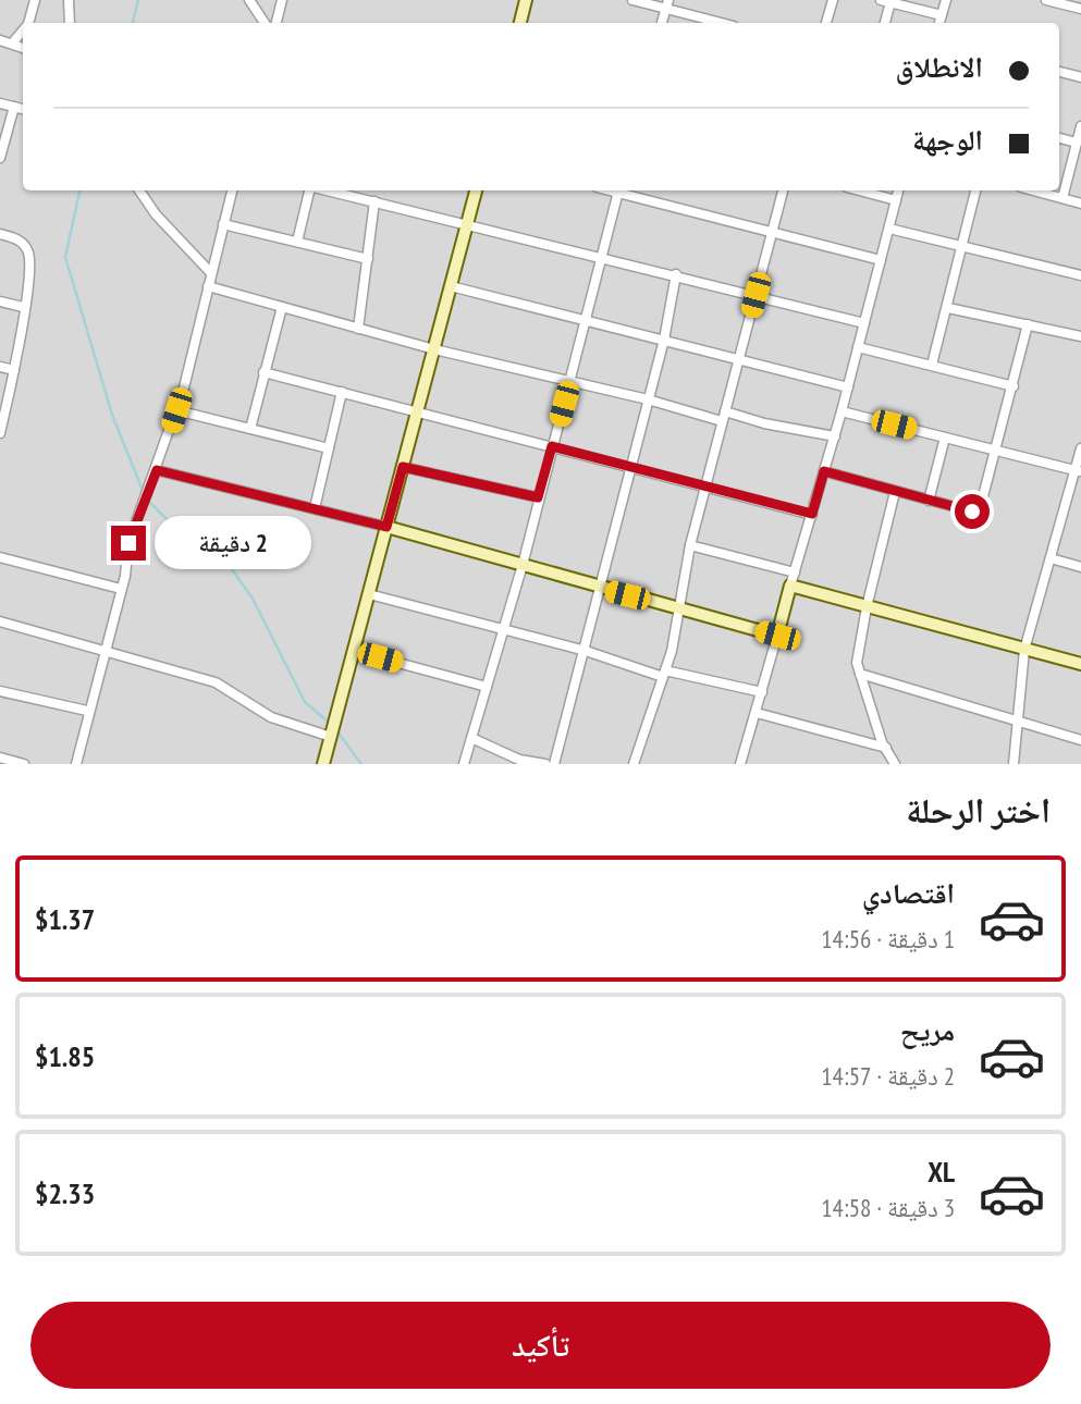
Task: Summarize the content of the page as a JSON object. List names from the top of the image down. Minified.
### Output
{"page":{"banner":["الانطلاق","الوجهة"],"bubble":"2 دقيقة","heading":"اختر الرحلة","list":[{"name":"اقتصادي","note":"1 دقيقة · 14:56","value":"$1.37"},{"name":"مريح","note":"2 دقيقة · 14:57","value":"$1.85"},{"name":"XL","note":"3 دقيقة · 14:58","value":"$2.33"}],"buttons":"تأكيد"}}
